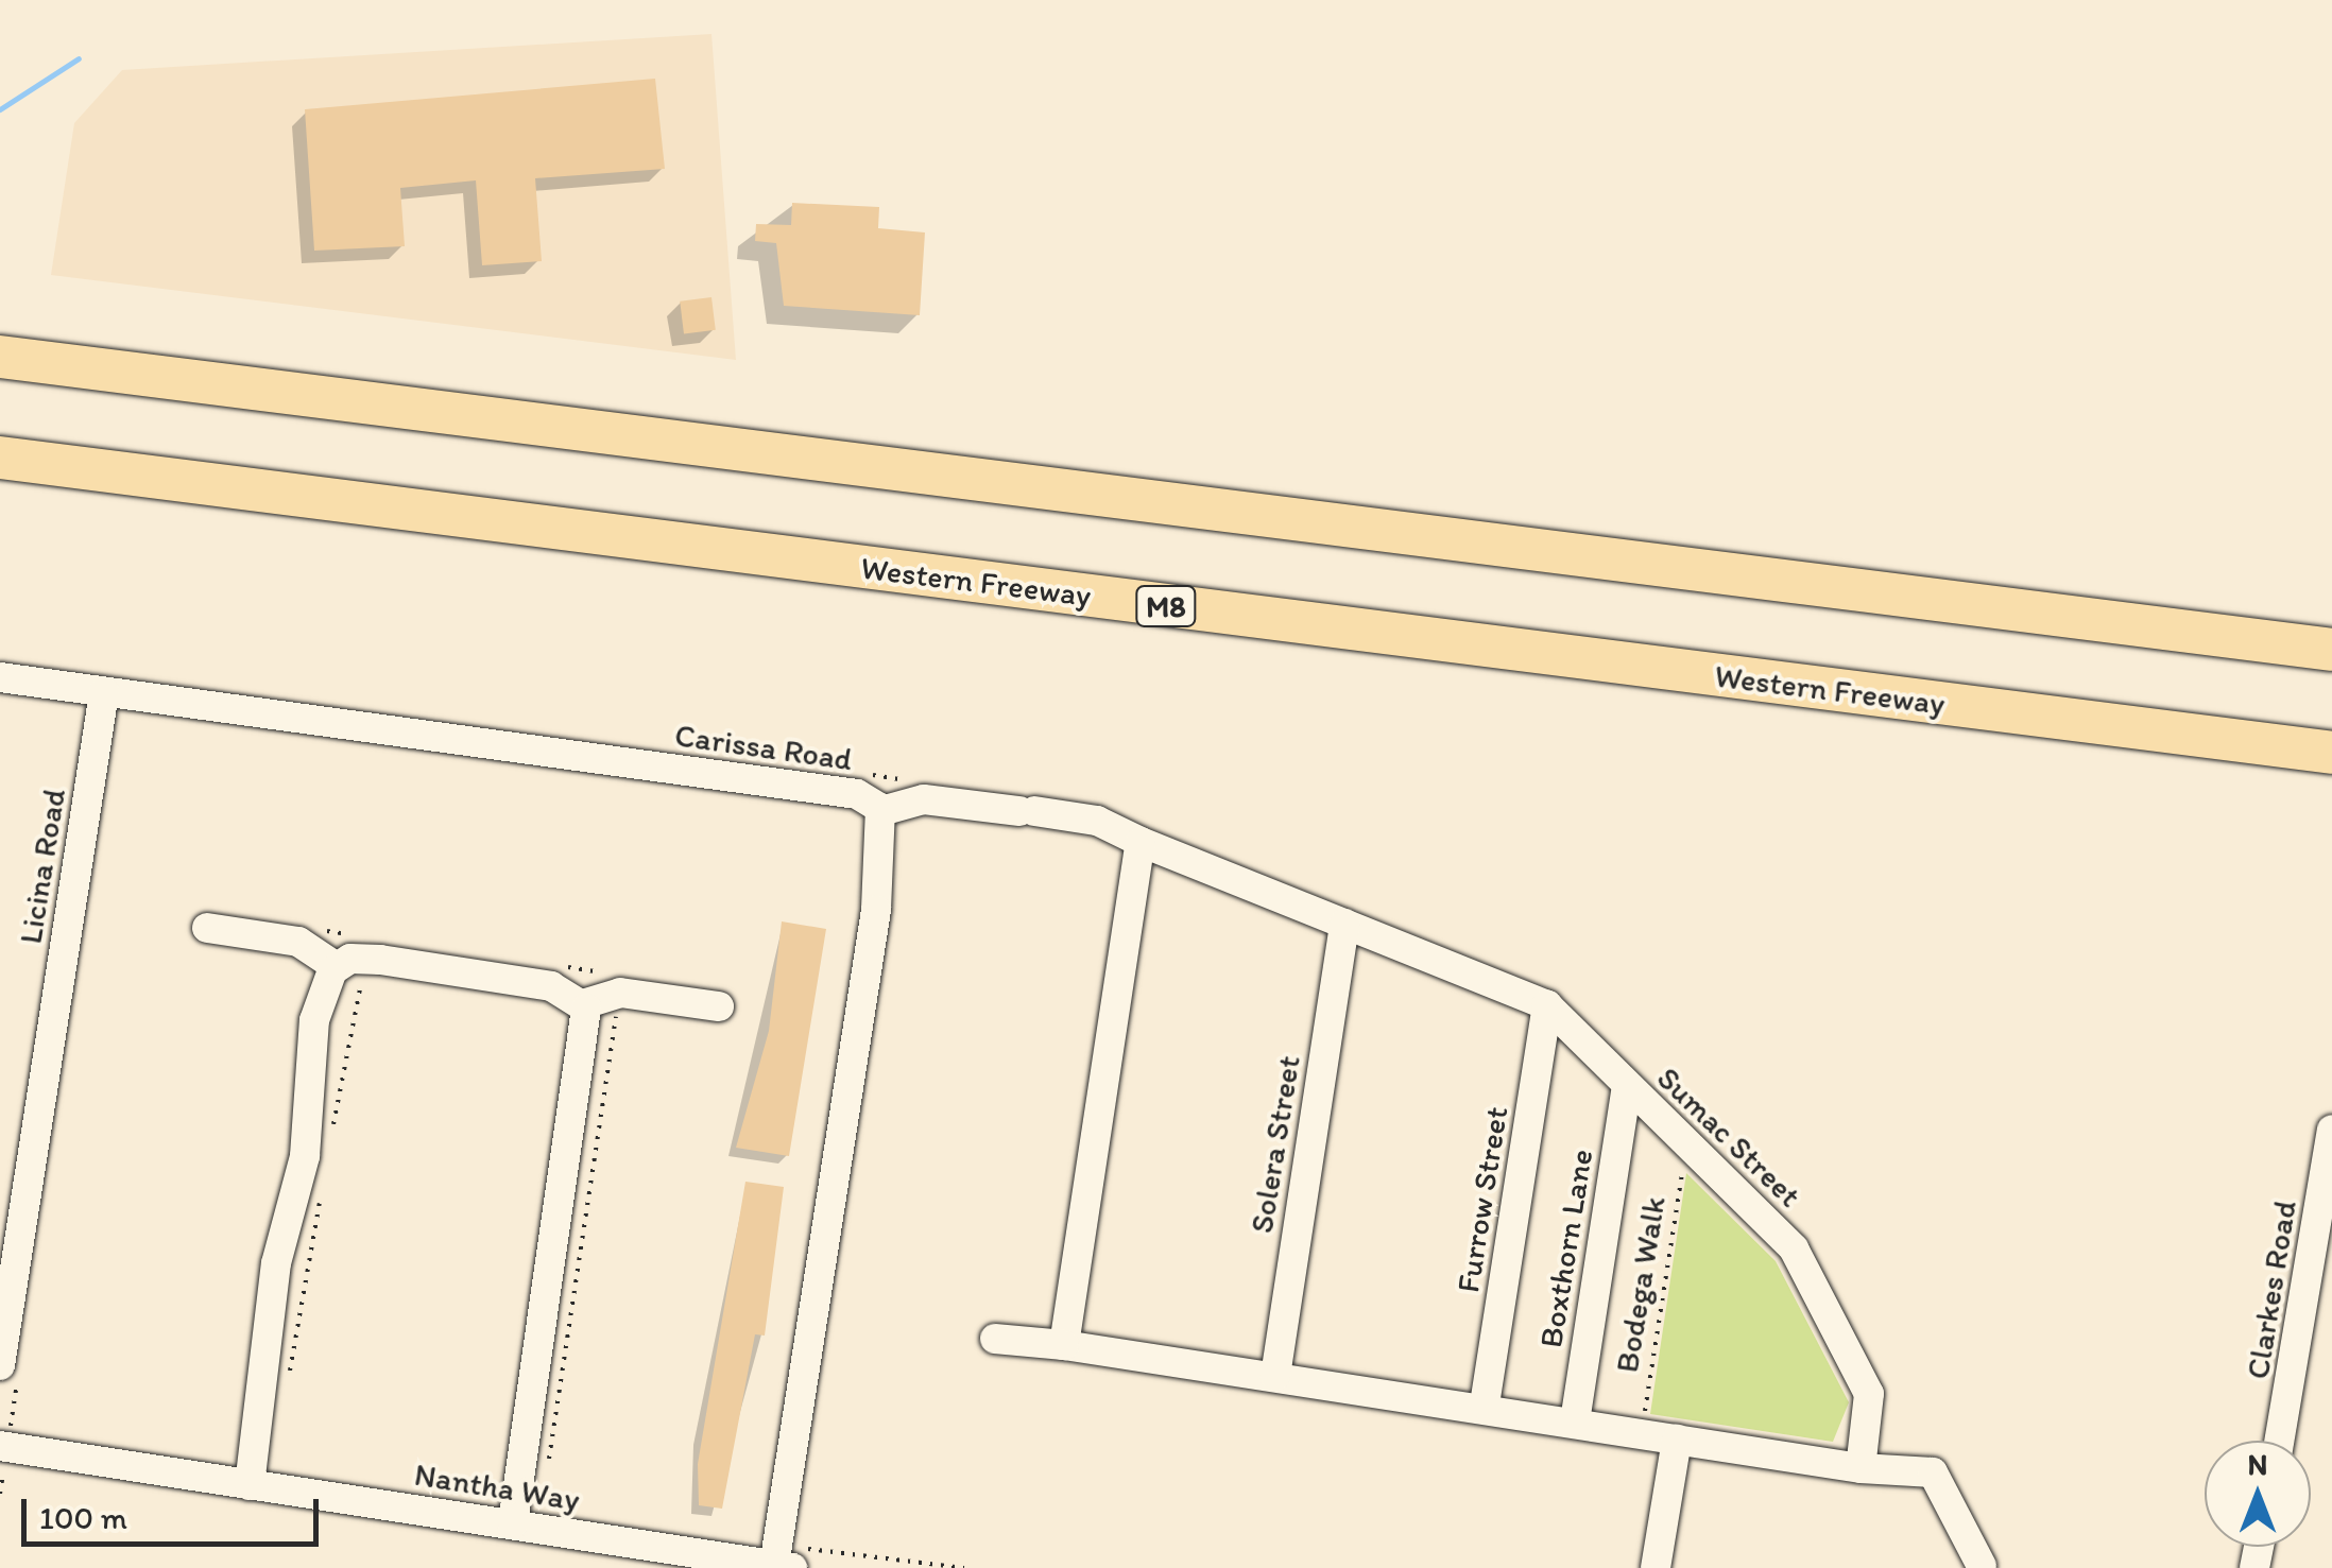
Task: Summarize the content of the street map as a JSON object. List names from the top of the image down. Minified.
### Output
{"streets":{"highway":["Western Freeway","M8"],"street":["Carissa Road","Licina Road","Sumac Street","Solera Street","Furrow Street","Boxthorn Lane","Clarkes Road","Nantha Way"],"path":["Bodega Walk"]},"crossings":[["Carissa Road","Licina Road"],["Carissa Road","Sumac Street"],["Carissa Road","Nantha Way"],["Sumac Street","Solera Street"],["Sumac Street","Furrow Street"],["Sumac Street","Boxthorn Lane"],["Sumac Street","Bodega Walk"]],"scale_bar":"100 m","north":"top"}
